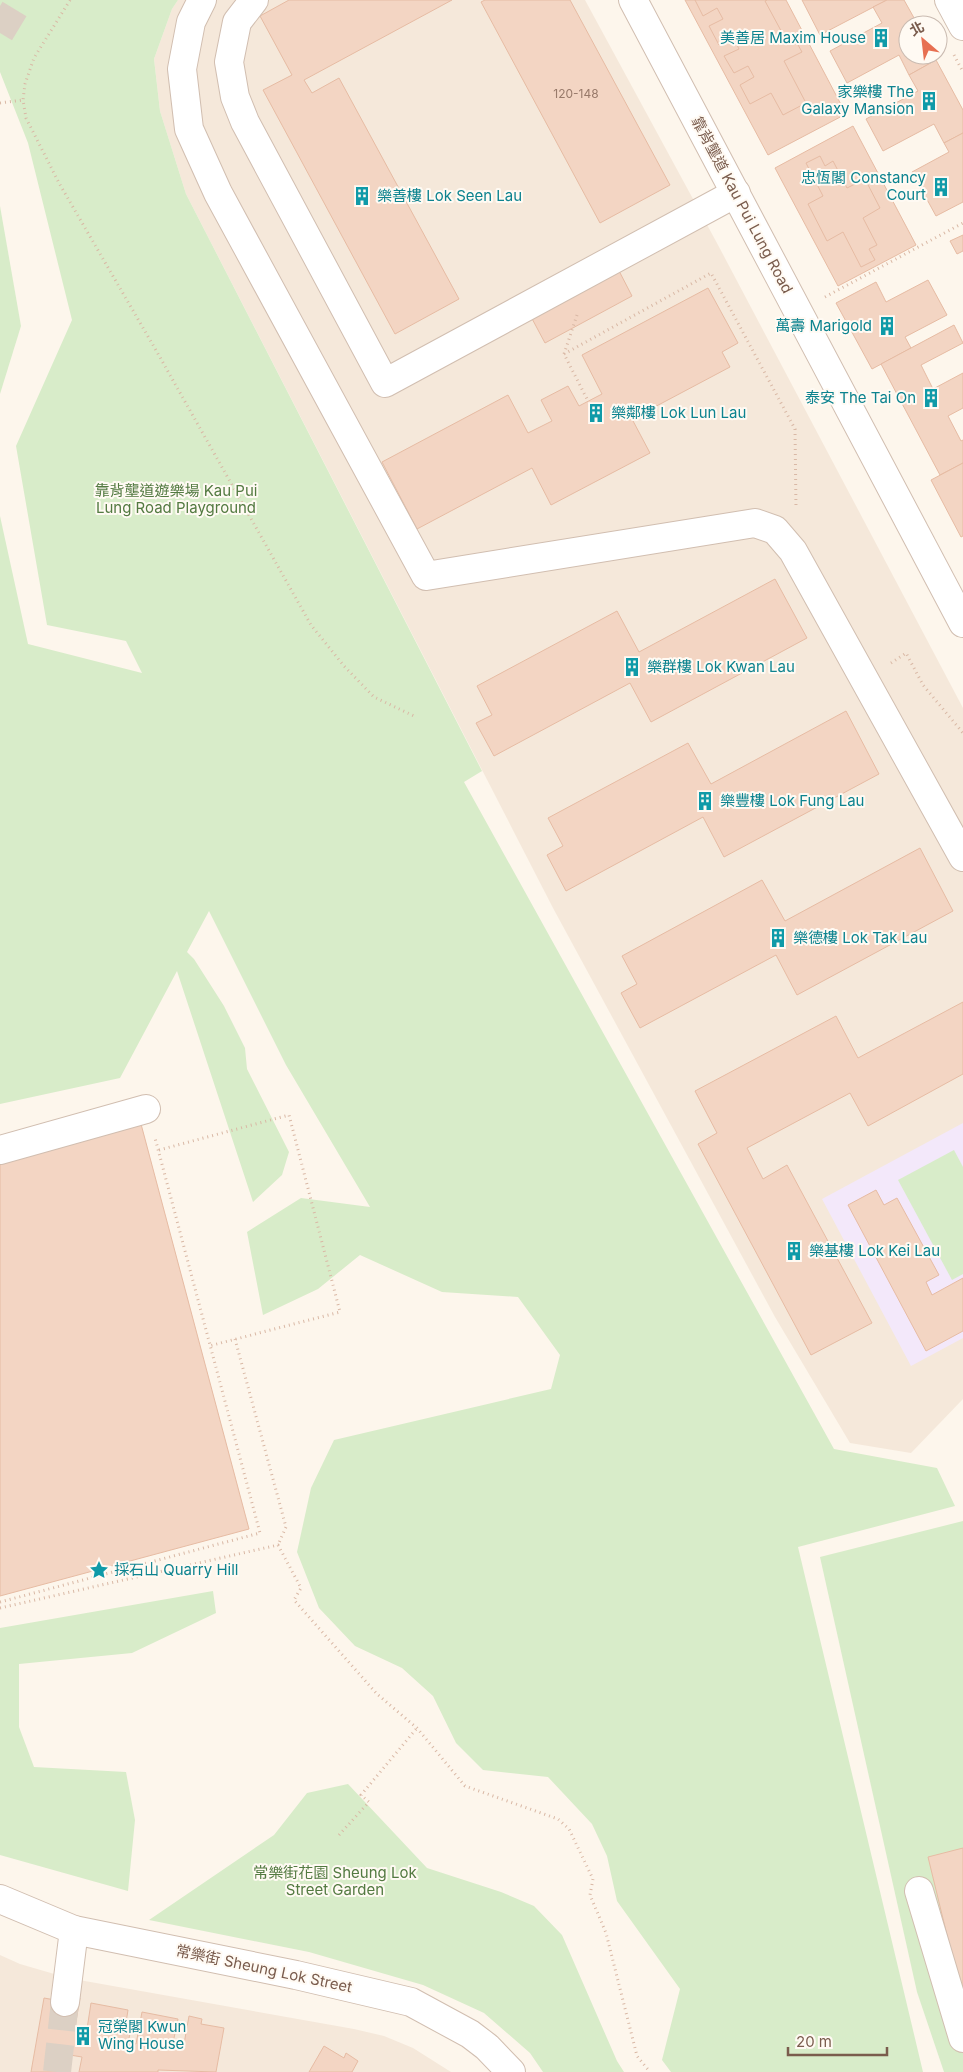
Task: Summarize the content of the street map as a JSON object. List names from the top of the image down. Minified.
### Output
{"streets":{"street":["靠背壟道 Kau Pui Lung Road","常樂街 Sheung Lok Street"]},"parks":["靠背壟道遊樂場 Kau Pui Lung Road Playground","常樂街花園 Sheung Lok Street Garden"],"places":{"building":["美善居 Maxim House","家樂樓 The Galaxy Mansion","忠恆閣 Constancy Court","樂善樓 Lok Seen Lau","萬壽 Marigold","泰安 The Tai On","樂鄰樓 Lok Lun Lau","樂群樓 Lok Kwan Lau","樂豐樓 Lok Fung Lau","樂德樓 Lok Tak Lau","樂基樓 Lok Kei Lau","冠榮閣 Kwun Wing House"],"place":["採石山 Quarry Hill"]},"house_numbers":["120-148"],"scale_bar":"20 m","north":"top left"}
